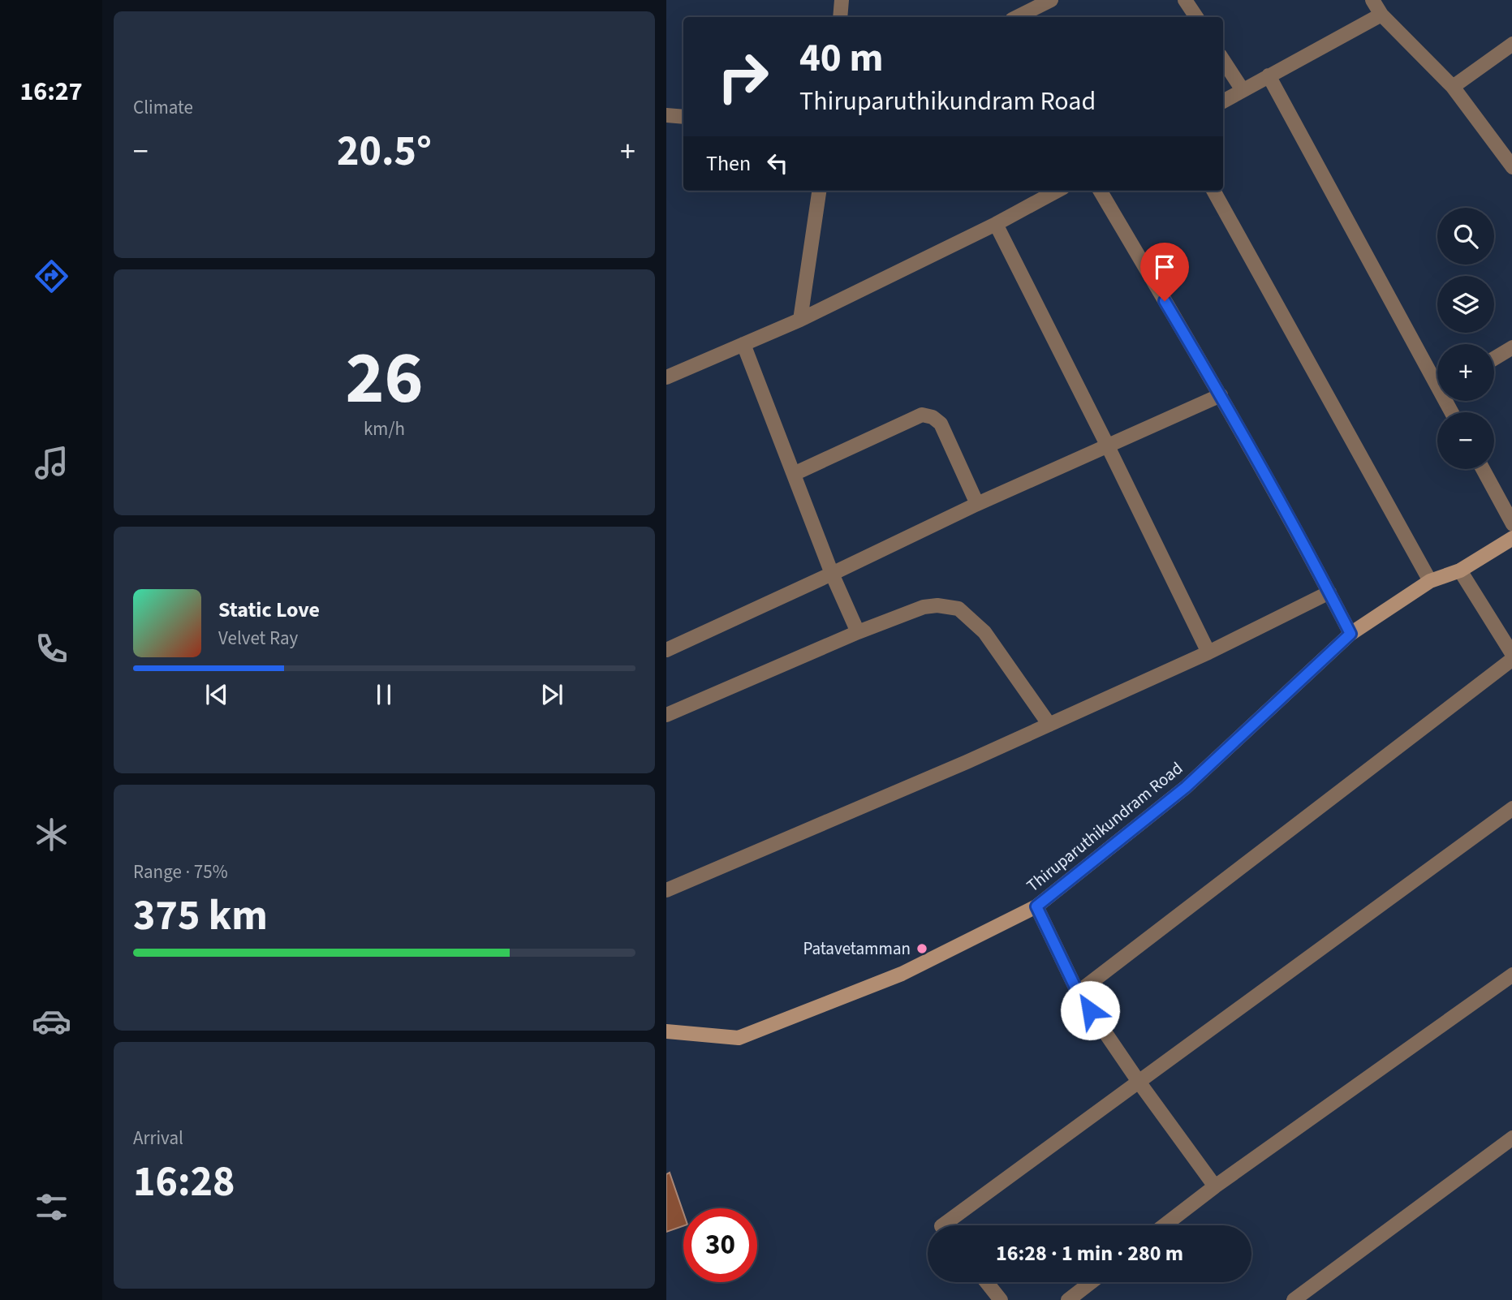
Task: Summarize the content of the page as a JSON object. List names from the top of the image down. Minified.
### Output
{"streets":{"street":["Thiruparuthikundram Road"]},"places":["Patavetamman"],"page":{"tabs":"16:27","tile":["Climate",["26","km/h"],["Range · 75%","375 km"],["Arrival","16:28"]],"turn":["40 m","Thiruparuthikundram Road"],"heat":["−","20.5°","+"],"then":"Then","map_buttons":["+","−"],"song":["Static Love","Velvet Ray"],"limit":"30","trip":"16:28 · 1 min · 280 m"}}
